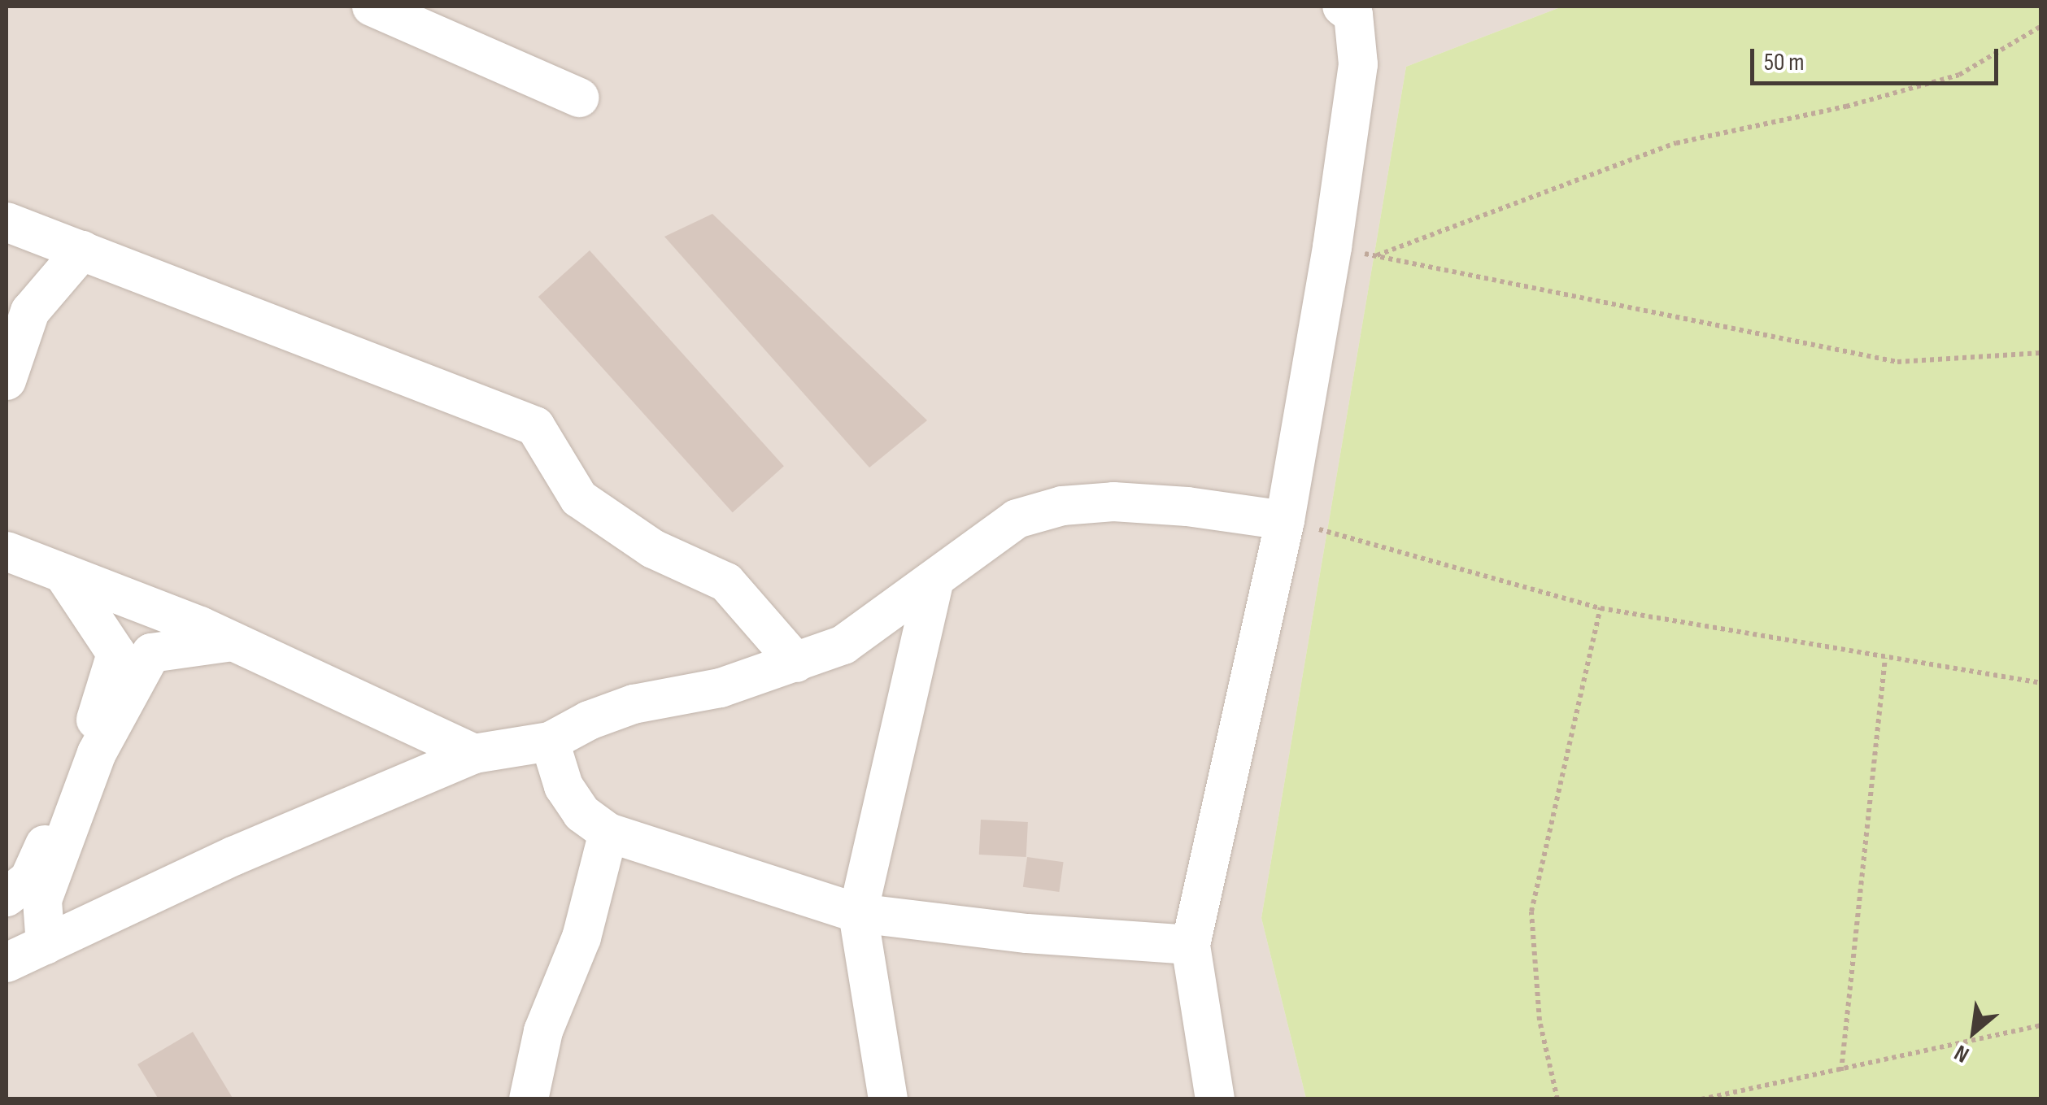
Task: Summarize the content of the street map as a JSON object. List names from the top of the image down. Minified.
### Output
{"scale_bar":"50 m","north":"bottom left"}
